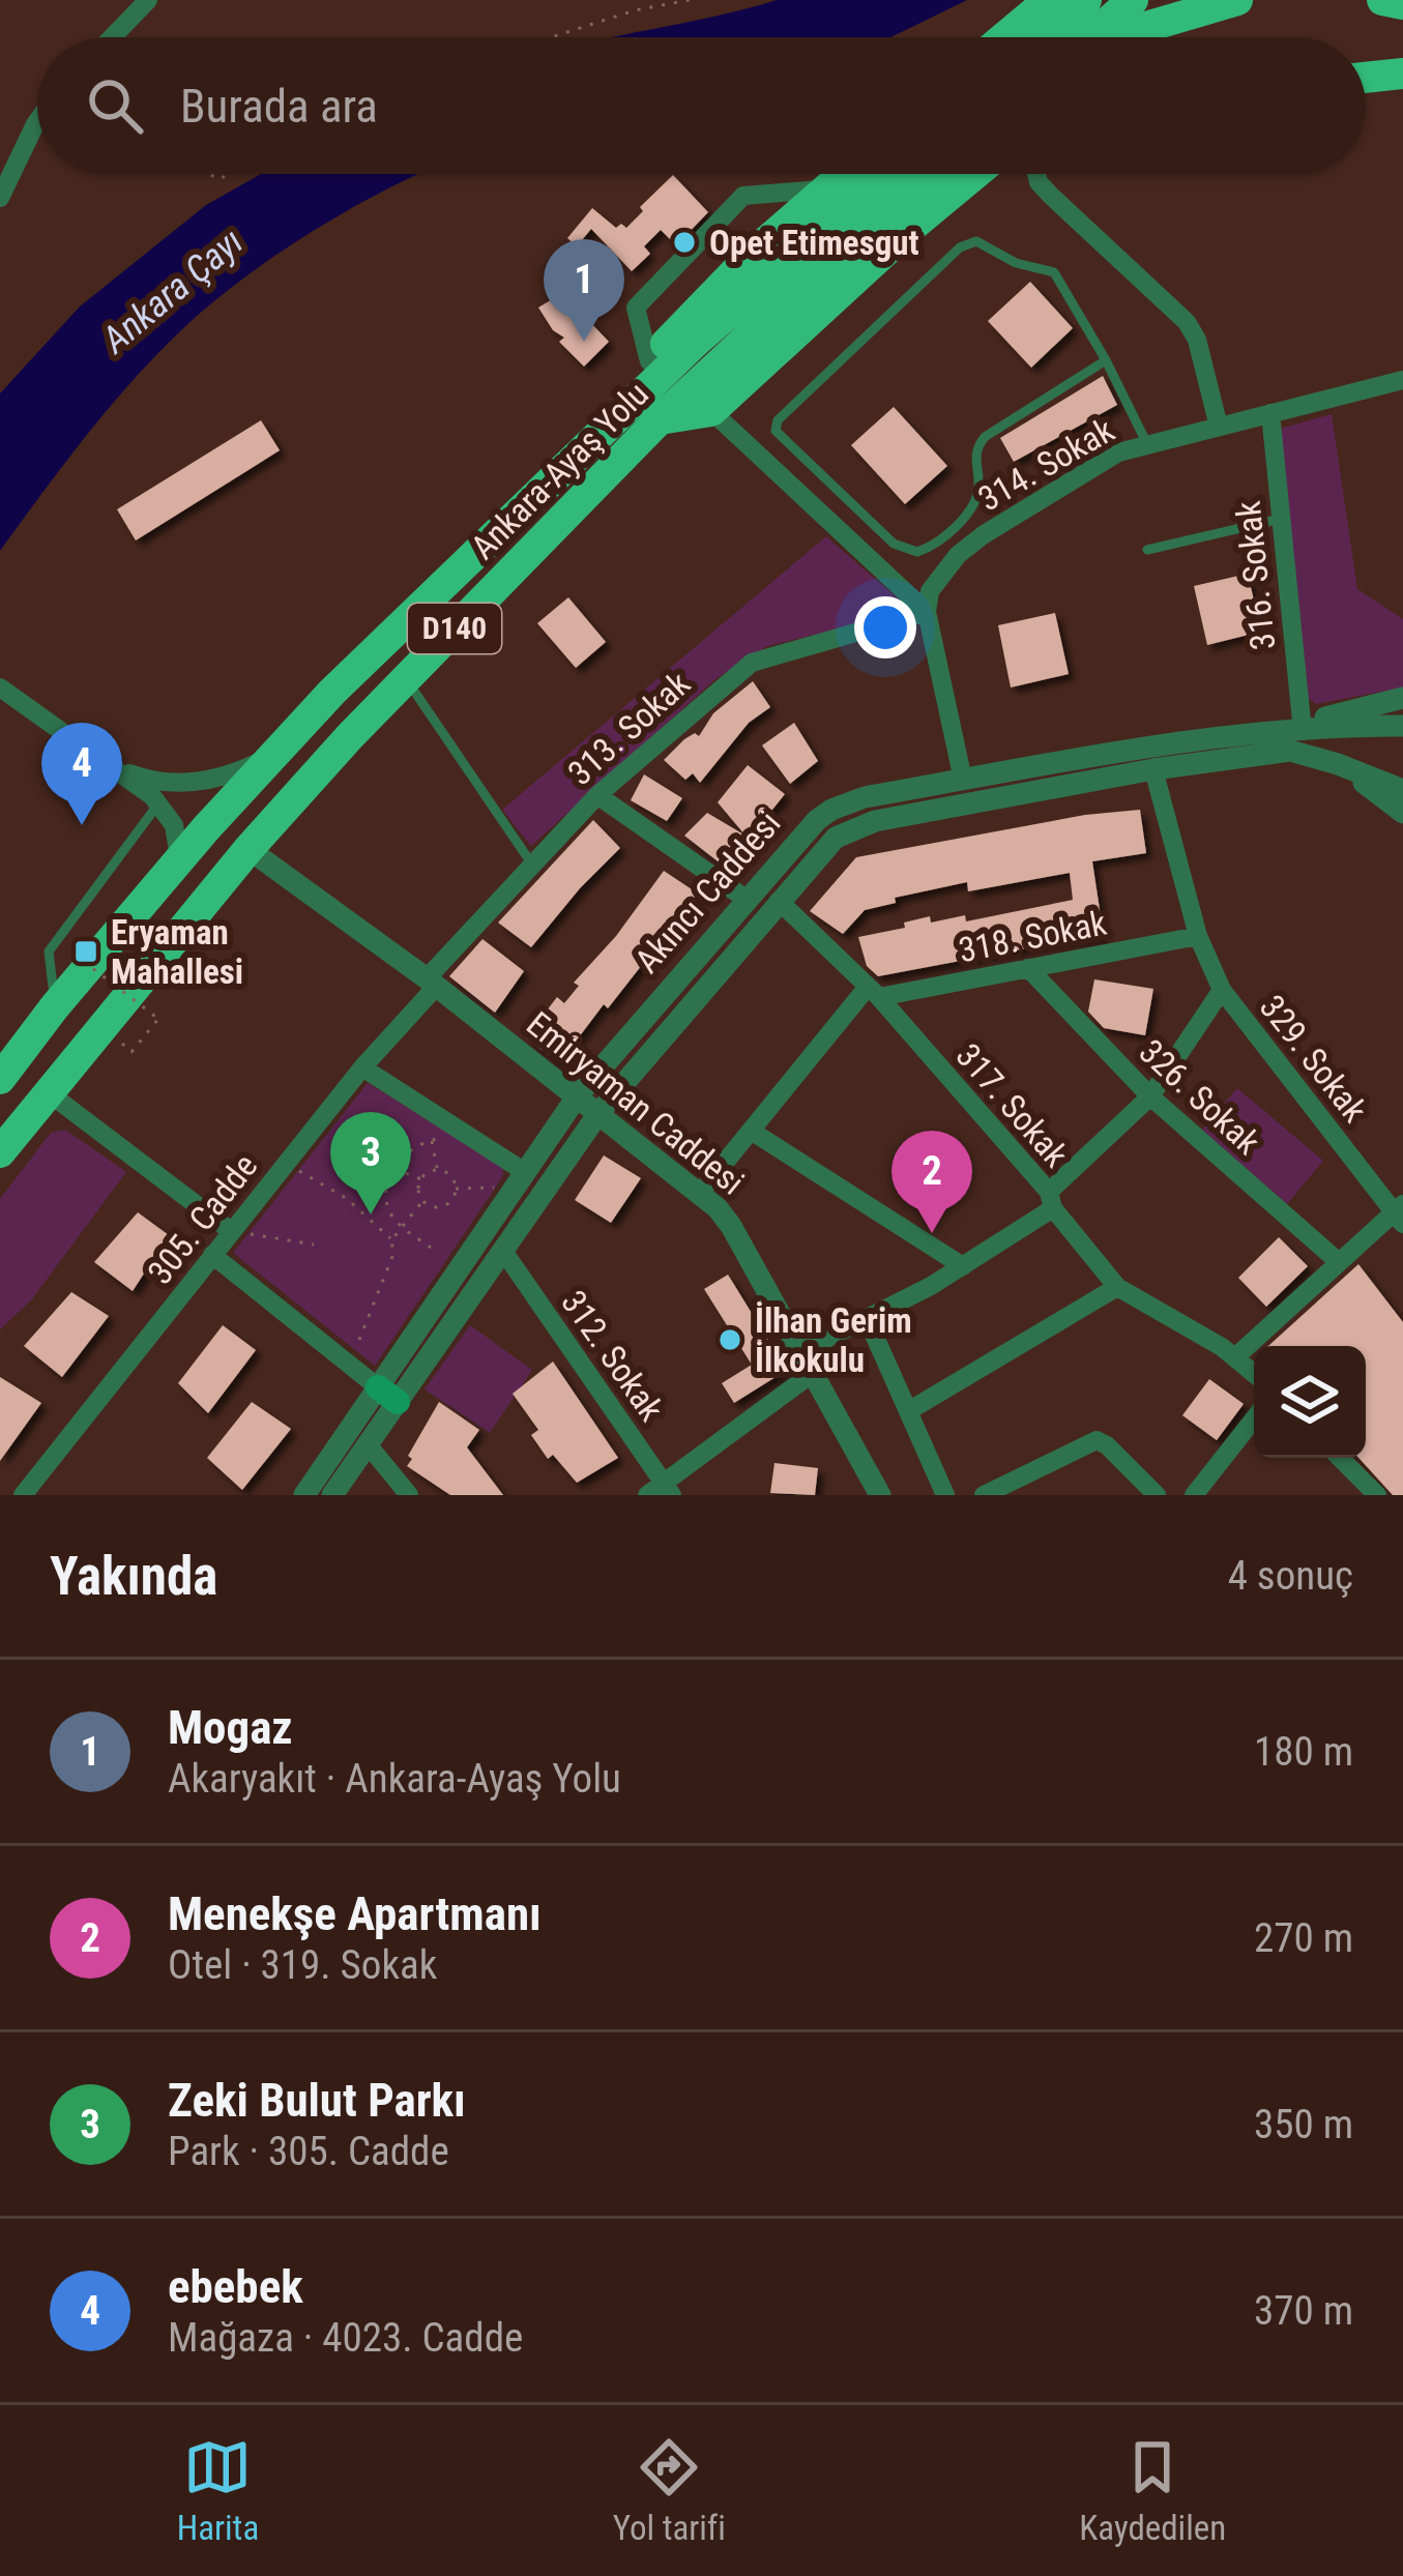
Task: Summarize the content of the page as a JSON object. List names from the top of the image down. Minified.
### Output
{"streets":{"highway":["Ankara-Ayaş Yolu","D140"],"street":["314. Sokak","316. Sokak","313. Sokak","Akıncı Caddesi","318. Sokak","329. Sokak","326. Sokak","Emiryaman Caddesi","317. Sokak","305. Cadde","312. Sokak"]},"crossings":[["314. Sokak","316. Sokak"],["314. Sokak","313. Sokak"],["Ankara-Ayaş Yolu","Emiryaman Caddesi"],["316. Sokak","Akıncı Caddesi"],["313. Sokak","Emiryaman Caddesi"],["313. Sokak","305. Cadde"],["Akıncı Caddesi","329. Sokak"],["Akıncı Caddesi","Emiryaman Caddesi"],["Akıncı Caddesi","317. Sokak"],["Akıncı Caddesi","312. Sokak"],["318. Sokak","329. Sokak"],["318. Sokak","326. Sokak"],["318. Sokak","317. Sokak"],["Emiryaman Caddesi","305. Cadde"]],"water":["Ankara Çayı"],"places":{"other":["Opet Etimesgut","İlhan Gerim İlkokulu"],"transit":["Eryaman Mahallesi"]},"page":{"search":"Burada ara","pins":["1","4","3","2"],"heading":["Yakında","4 sonuç"],"list":[{"mark":"1","name":"Mogaz","note":"Akaryakıt · Ankara-Ayaş Yolu","value":"180 m"},{"mark":"2","name":"Menekşe Apartmanı","note":"Otel · 319. Sokak","value":"270 m"},{"mark":"3","name":"Zeki Bulut Parkı","note":"Park · 305. Cadde","value":"350 m"},{"mark":"4","name":"ebebek","note":"Mağaza · 4023. Cadde","value":"370 m"}],"nav":["Harita","Yol tarifi","Kaydedilen"]}}
